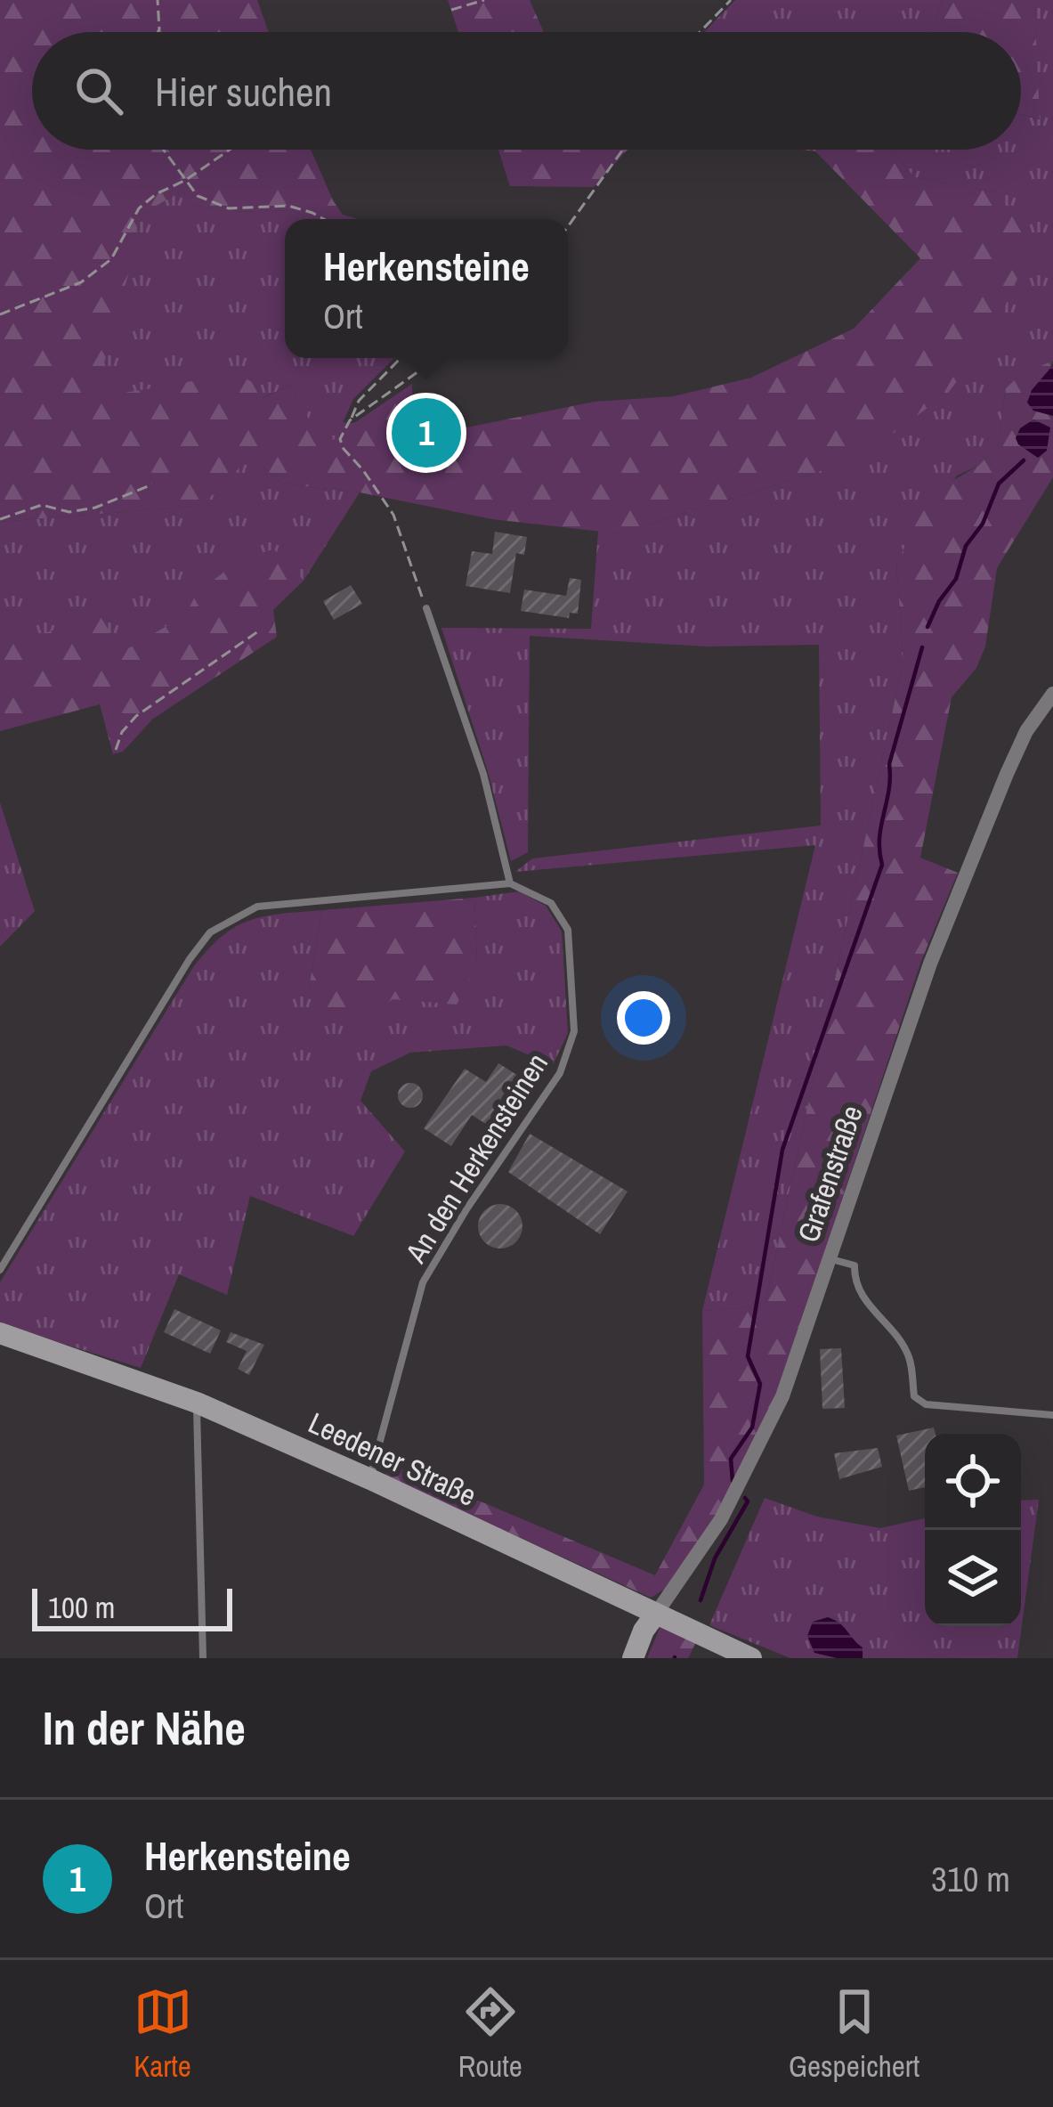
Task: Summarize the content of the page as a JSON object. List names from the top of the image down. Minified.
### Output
{"streets":{"street":["Grafenstraße","Leedener Straße"],"lane":["An den Herkensteinen"]},"crossings":[["An den Herkensteinen","Leedener Straße"],["Grafenstraße","Leedener Straße"]],"scale_bar":"100 m","page":{"search":"Hier suchen","popup":["Herkensteine","Ort"],"pins":"1","scale":"100 m","heading":"In der Nähe","list":[{"mark":"1","name":"Herkensteine","note":"Ort","value":"310 m"}],"nav":["Karte","Route","Gespeichert"]}}
